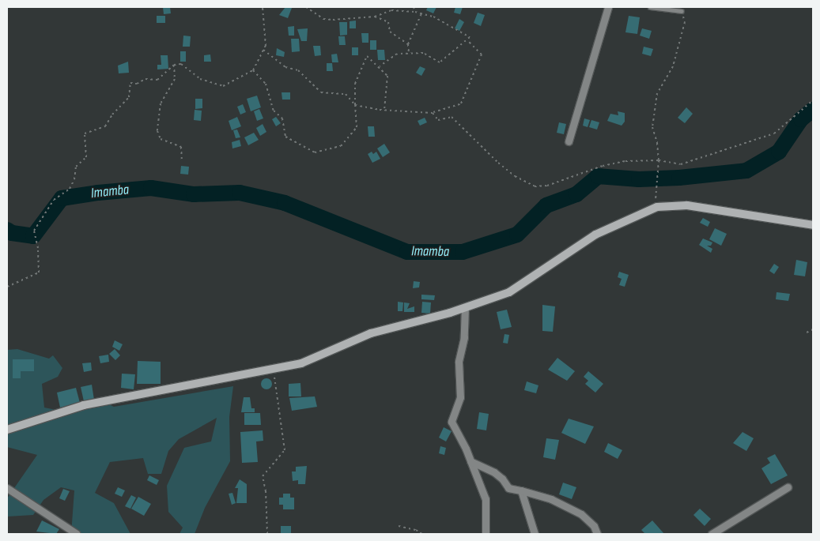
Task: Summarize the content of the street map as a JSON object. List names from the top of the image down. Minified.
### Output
{"water":["Imamba"]}
